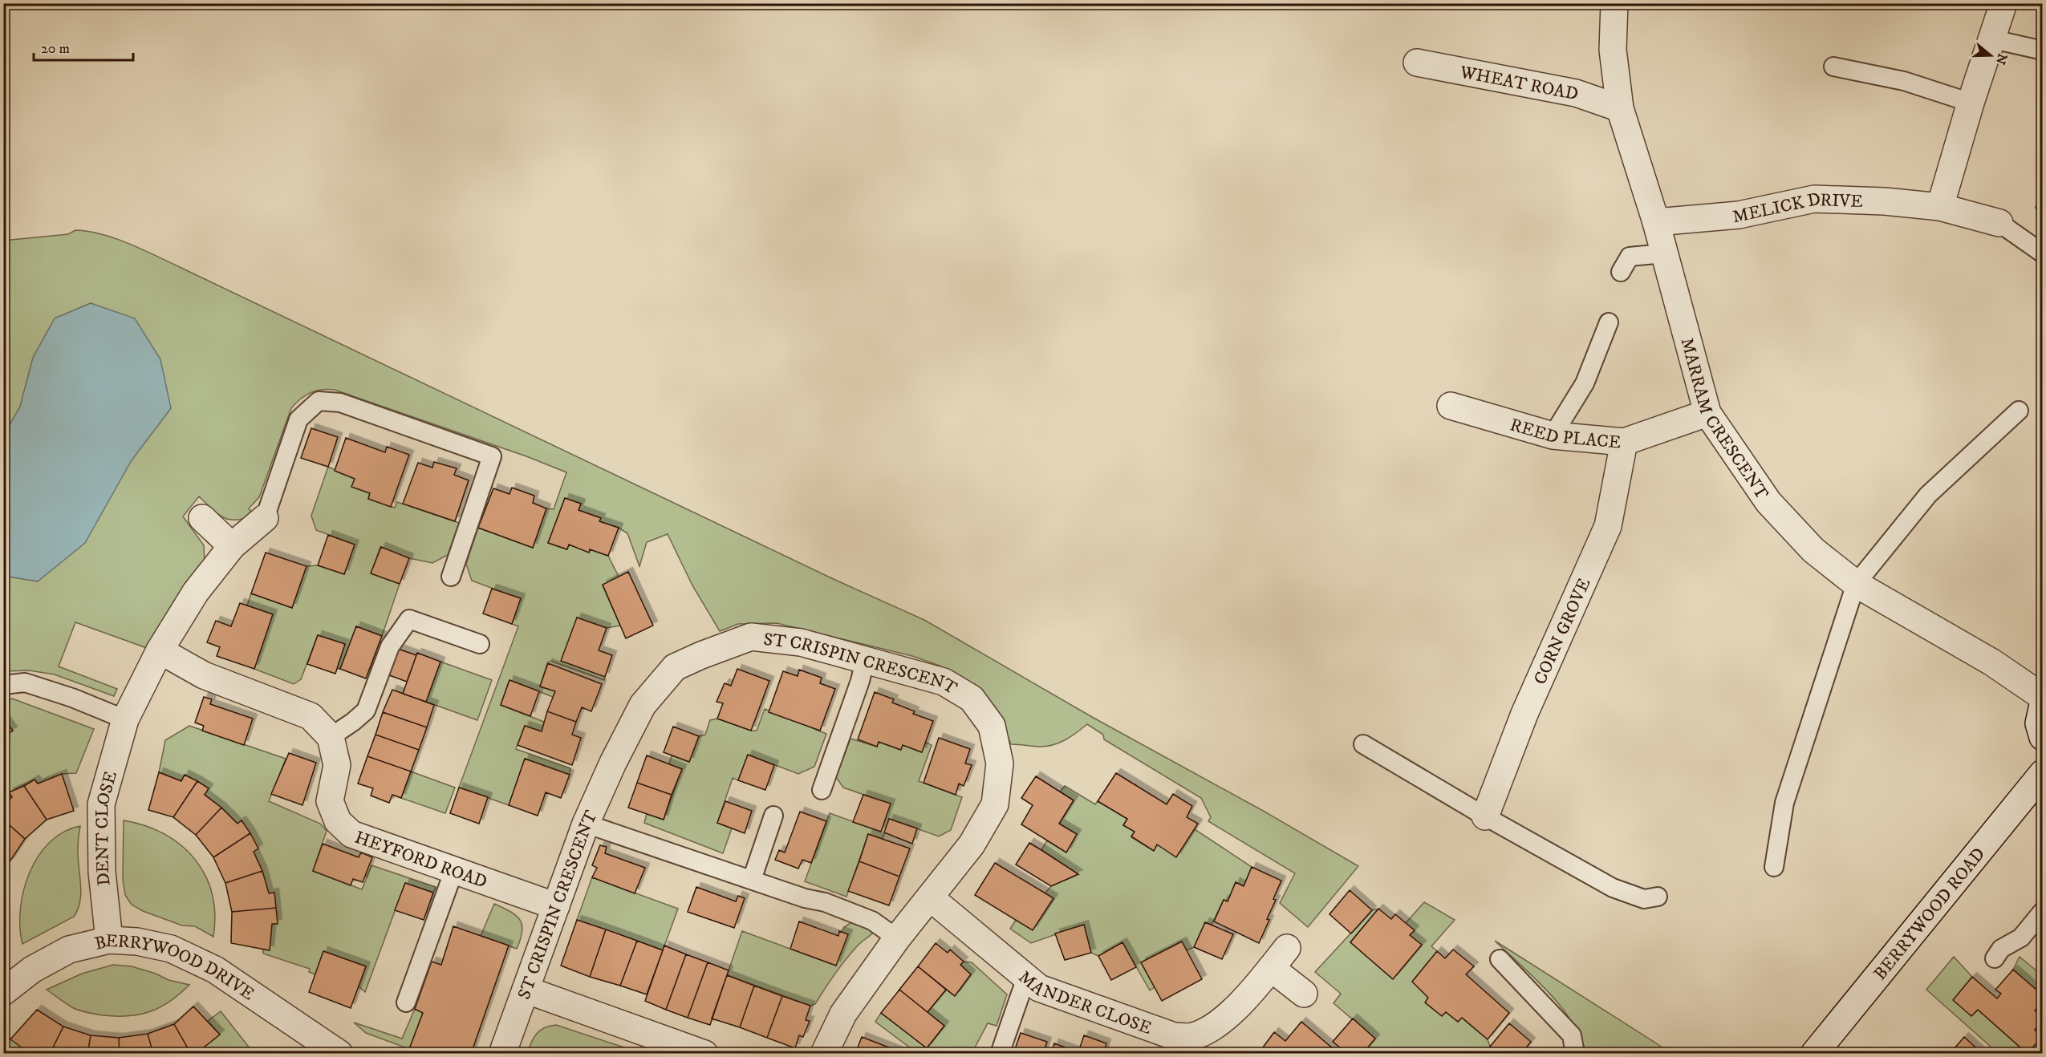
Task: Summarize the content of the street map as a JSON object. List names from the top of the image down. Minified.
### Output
{"streets":{"street":["WHEAT ROAD","MELICK DRIVE","MARRAM CRESCENT","REED PLACE","CORN GROVE","ST CRISPIN CRESCENT","DENT CLOSE","HEYFORD ROAD","BERRYWOOD ROAD","BERRYWOOD DRIVE","MANDER CLOSE"]},"crossings":[["WHEAT ROAD","MARRAM CRESCENT"],["MELICK DRIVE","MARRAM CRESCENT"],["MARRAM CRESCENT","REED PLACE"],["REED PLACE","CORN GROVE"],["ST CRISPIN CRESCENT","HEYFORD ROAD"],["ST CRISPIN CRESCENT","MANDER CLOSE"],["DENT CLOSE","BERRYWOOD DRIVE"]],"scale_bar":"20 m","north":"right"}
